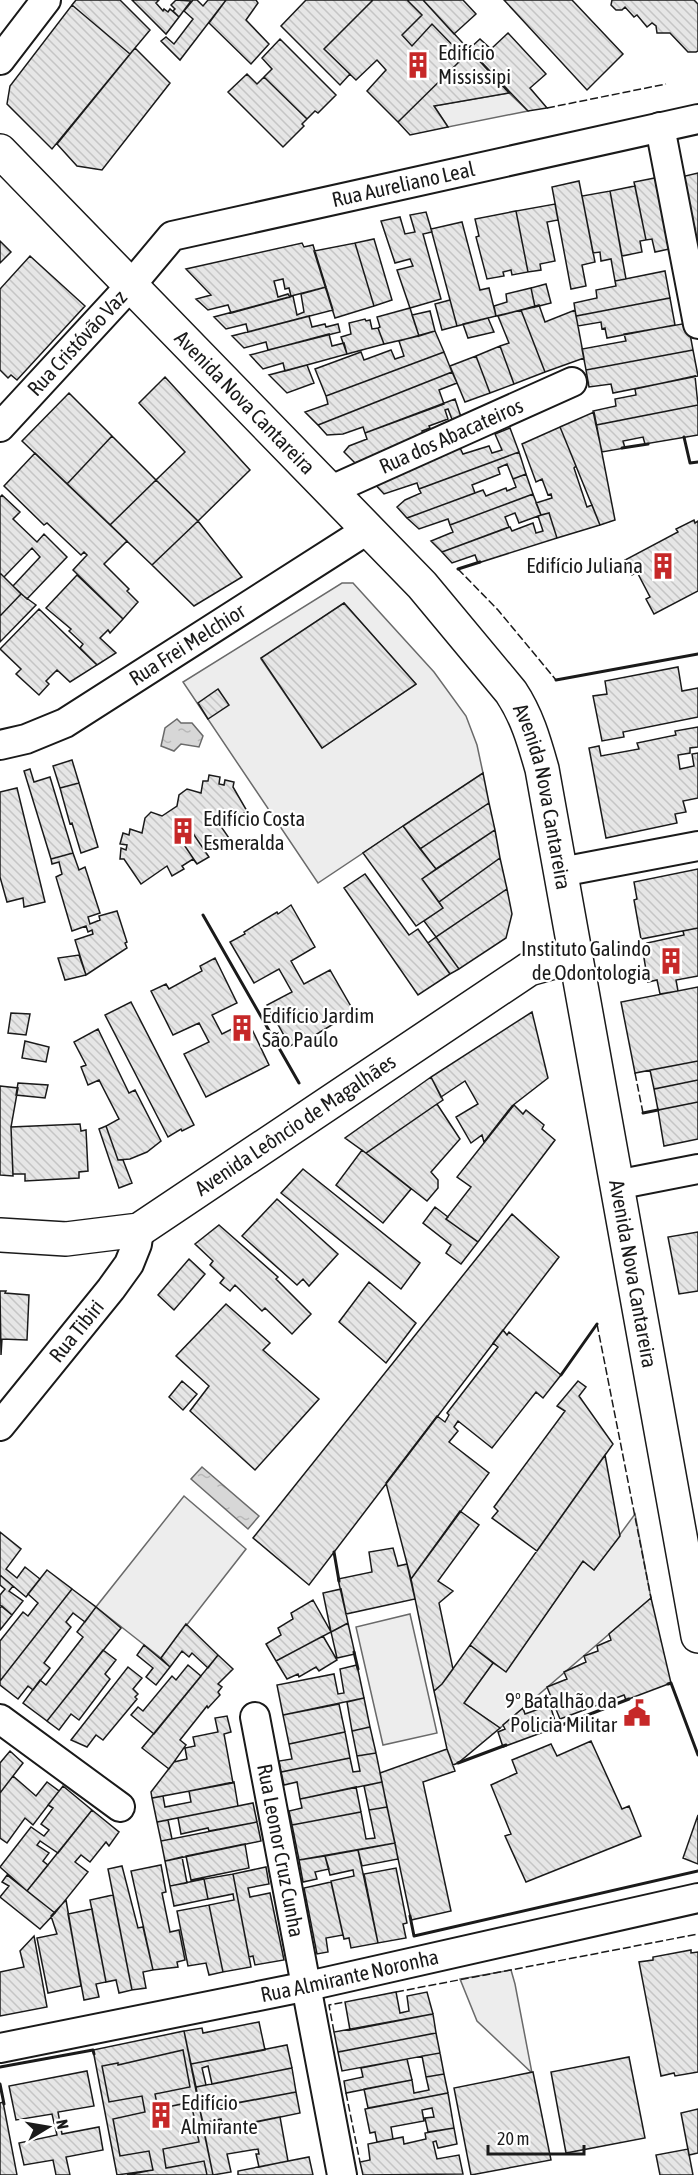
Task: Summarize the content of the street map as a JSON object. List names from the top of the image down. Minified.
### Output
{"streets":{"main road":["Avenida Nova Cantareira","Avenida Leôncio de Magalhães"],"street":["Rua Aureliano Leal","Rua Cristóvão Vaz","Rua dos Abacateiros","Rua Frei Melchior","Rua Tibiri","Rua Leonor Cruz Cunha","Rua Almirante Noronha"]},"crossings":[["Rua Aureliano Leal","Rua Cristóvão Vaz"],["Rua Aureliano Leal","Avenida Nova Cantareira"],["Rua Cristóvão Vaz","Avenida Nova Cantareira"],["Avenida Nova Cantareira","Rua dos Abacateiros"],["Avenida Nova Cantareira","Rua Frei Melchior"],["Avenida Nova Cantareira","Avenida Leôncio de Magalhães"],["Avenida Leôncio de Magalhães","Rua Tibiri"],["Rua Leonor Cruz Cunha","Rua Almirante Noronha"]],"places":{"building":["Edifício Mississipi","Edifício Juliana","Edifício Costa Esmeralda","Instituto Galindo de Odontologia","Edifício Jardim São Paulo","Edifício Almirante"],"public building":["9º Batalhão da Policia Militar"]},"scale_bar":"20 m","north":"right"}
